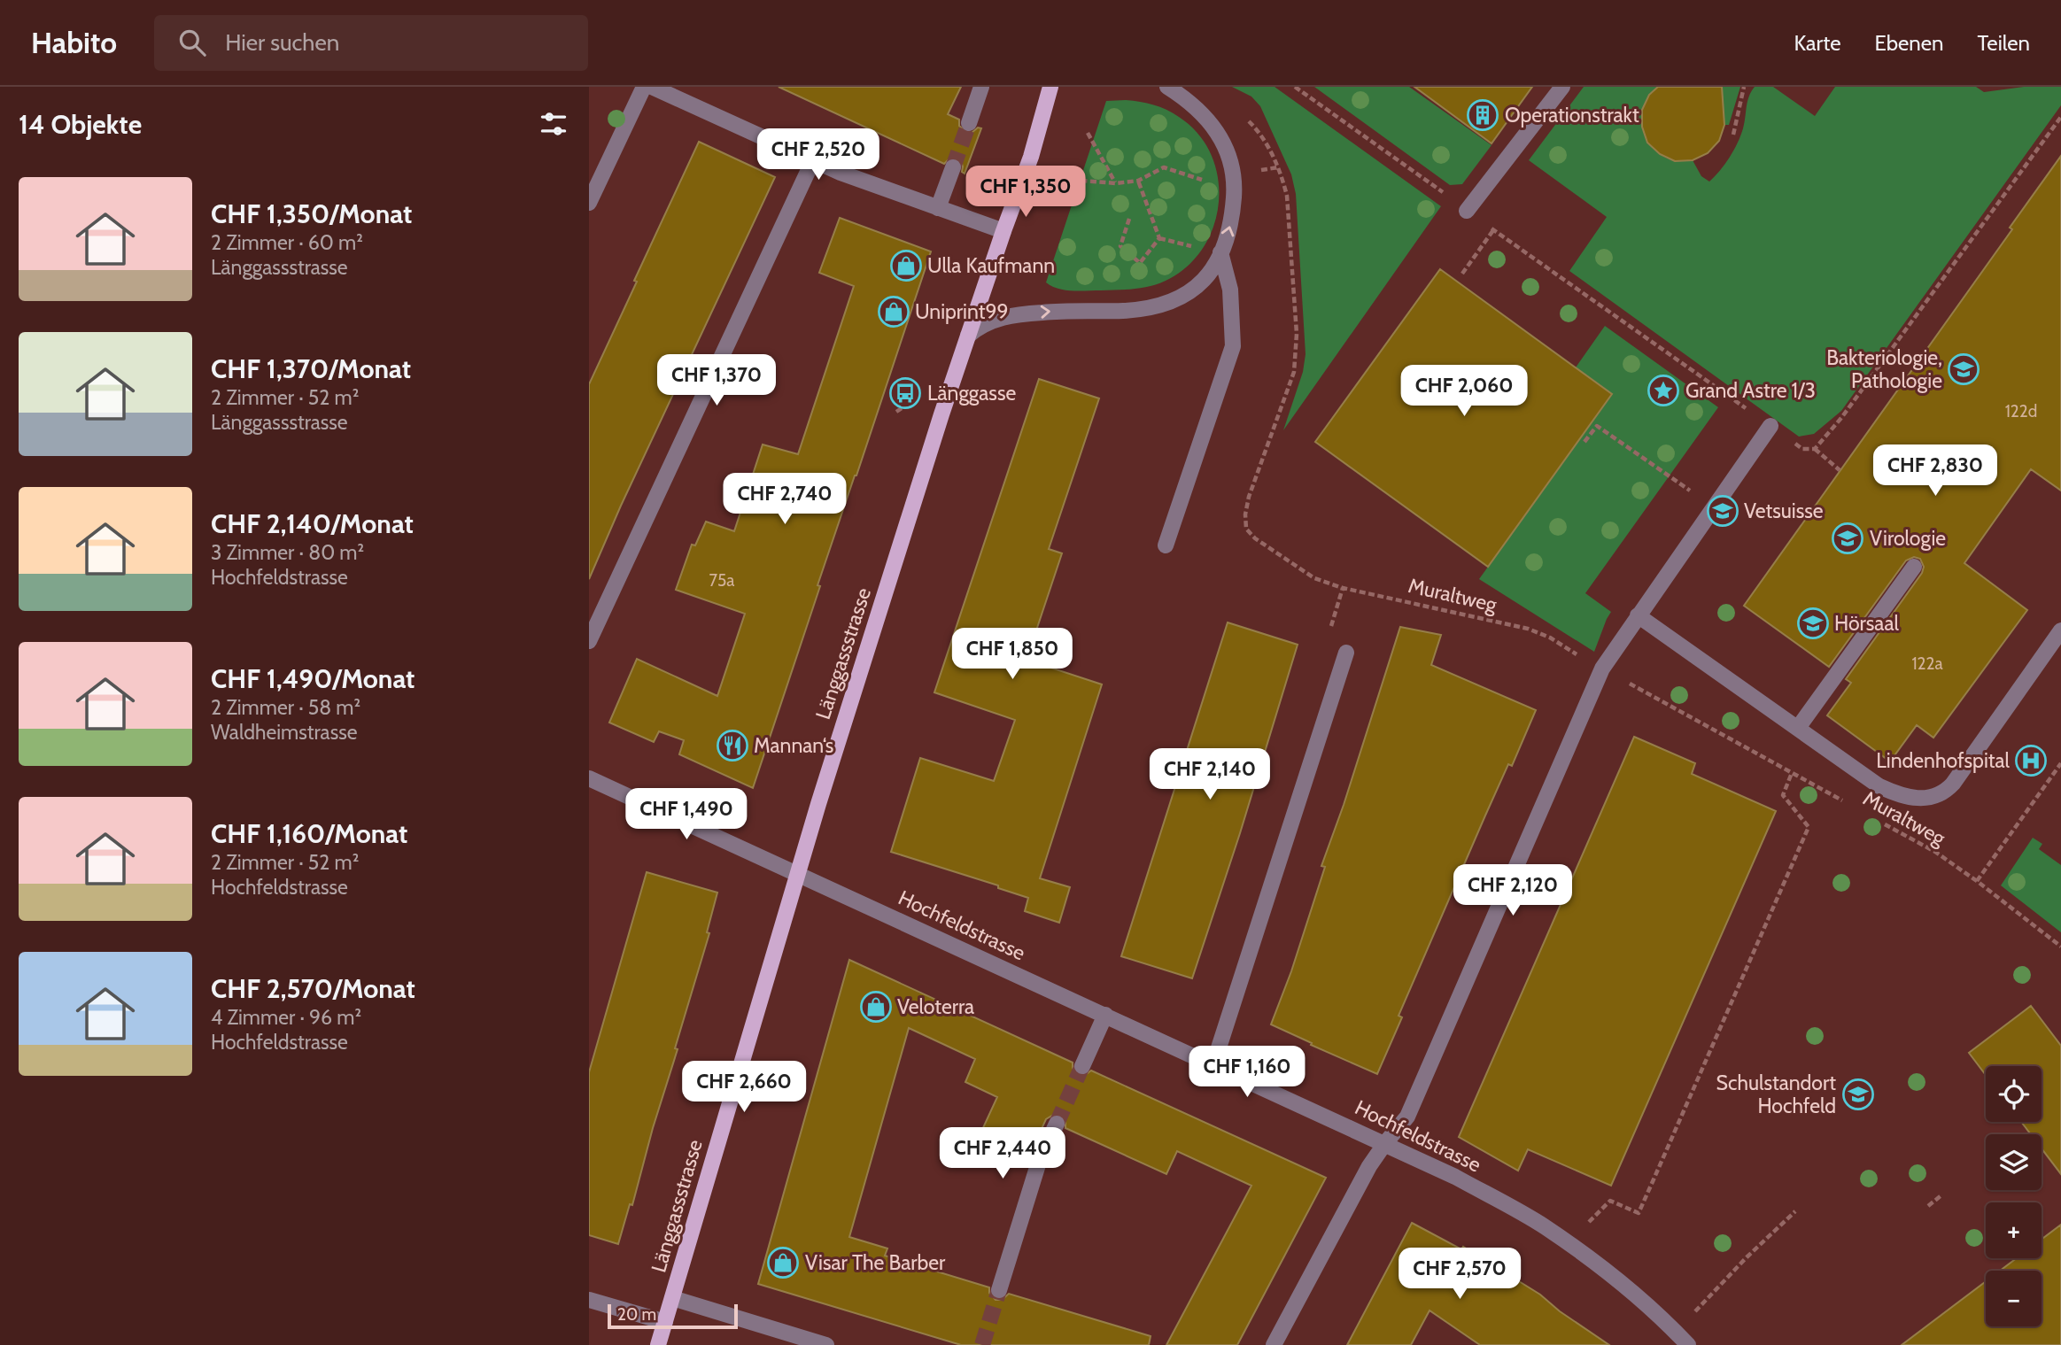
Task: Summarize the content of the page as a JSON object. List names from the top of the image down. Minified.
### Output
{"streets":{"main road":["Länggassstrasse"],"street":["Hochfeldstrasse"],"path":["Muraltweg"]},"crossings":[["Länggassstrasse","Hochfeldstrasse"]],"places":{"building":["Operationstrakt"],"shop":["Ulla Kaufmann","Uniprint99","Veloterra","Visar The Barber"],"school or university":["Bakteriologie, Pathologie","Vetsuisse","Virologie","Hörsaal","Schulstandort Hochfeld"],"place":["Grand Astre 1/3"],"bus stop":["Länggasse"],"restaurant":["Mannan‘s"],"hospital":["Lindenhofspital"]},"house_numbers":["122d","75a","122a"],"scale_bar":"20 m","page":{"header":"Habito","search":"Hier suchen","nav":["Karte","Ebenen","Teilen"],"heading":"14 Objekte","price":["CHF 2,520","CHF 1,350","CHF 1,370","CHF 2,060","CHF 2,830","CHF 2,740","CHF 1,850","CHF 2,140","CHF 1,490","CHF 2,120","CHF 1,160","CHF 2,660","CHF 2,440","CHF 2,570"],"list":[{"name":"CHF 1,350/Monat","note":"2 Zimmer · 60 m² · Länggassstrasse"},{"name":"CHF 1,370/Monat","note":"2 Zimmer · 52 m² · Länggassstrasse"},{"name":"CHF 2,140/Monat","note":"3 Zimmer · 80 m² · Hochfeldstrasse"},{"name":"CHF 1,490/Monat","note":"2 Zimmer · 58 m² · Waldheimstrasse"},{"name":"CHF 1,160/Monat","note":"2 Zimmer · 52 m² · Hochfeldstrasse"},{"name":"CHF 2,570/Monat","note":"4 Zimmer · 96 m² · Hochfeldstrasse"}],"map_buttons":["+","−"],"scale":"20 m"}}
